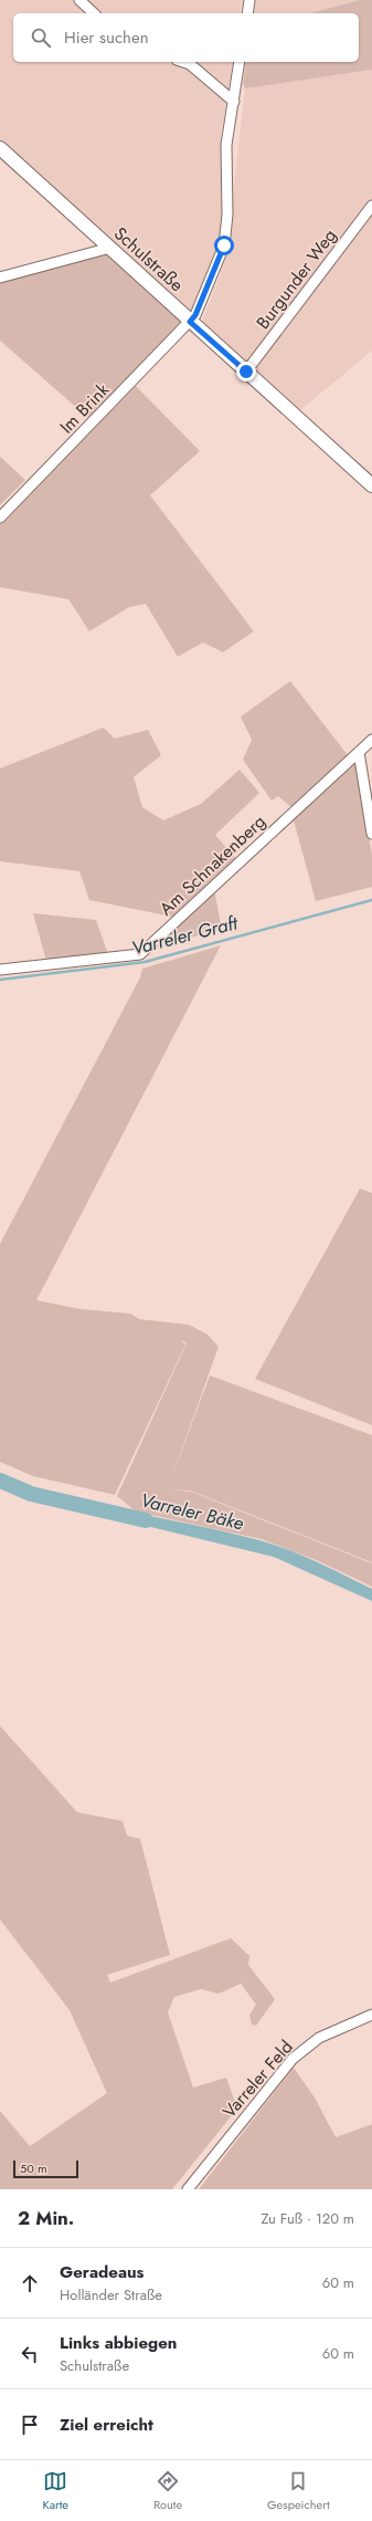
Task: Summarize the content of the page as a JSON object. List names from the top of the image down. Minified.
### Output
{"streets":{"street":["Schulstraße","Burgunder Weg","Im Brink","Am Schnakenberg","Varreler Feld"]},"crossings":[["Schulstraße","Burgunder Weg"],["Schulstraße","Im Brink"]],"water":["Varreler Graft","Varreler Bäke"],"scale_bar":"50 m","page":{"search":"Hier suchen","scale":"50 m","heading":["2 Min.","Zu Fuß · 120 m"],"list":[["Geradeaus","Holländer Straße","60 m"],["Links abbiegen","Schulstraße","60 m"],"Ziel erreicht"],"nav":["Karte","Route","Gespeichert"]}}
